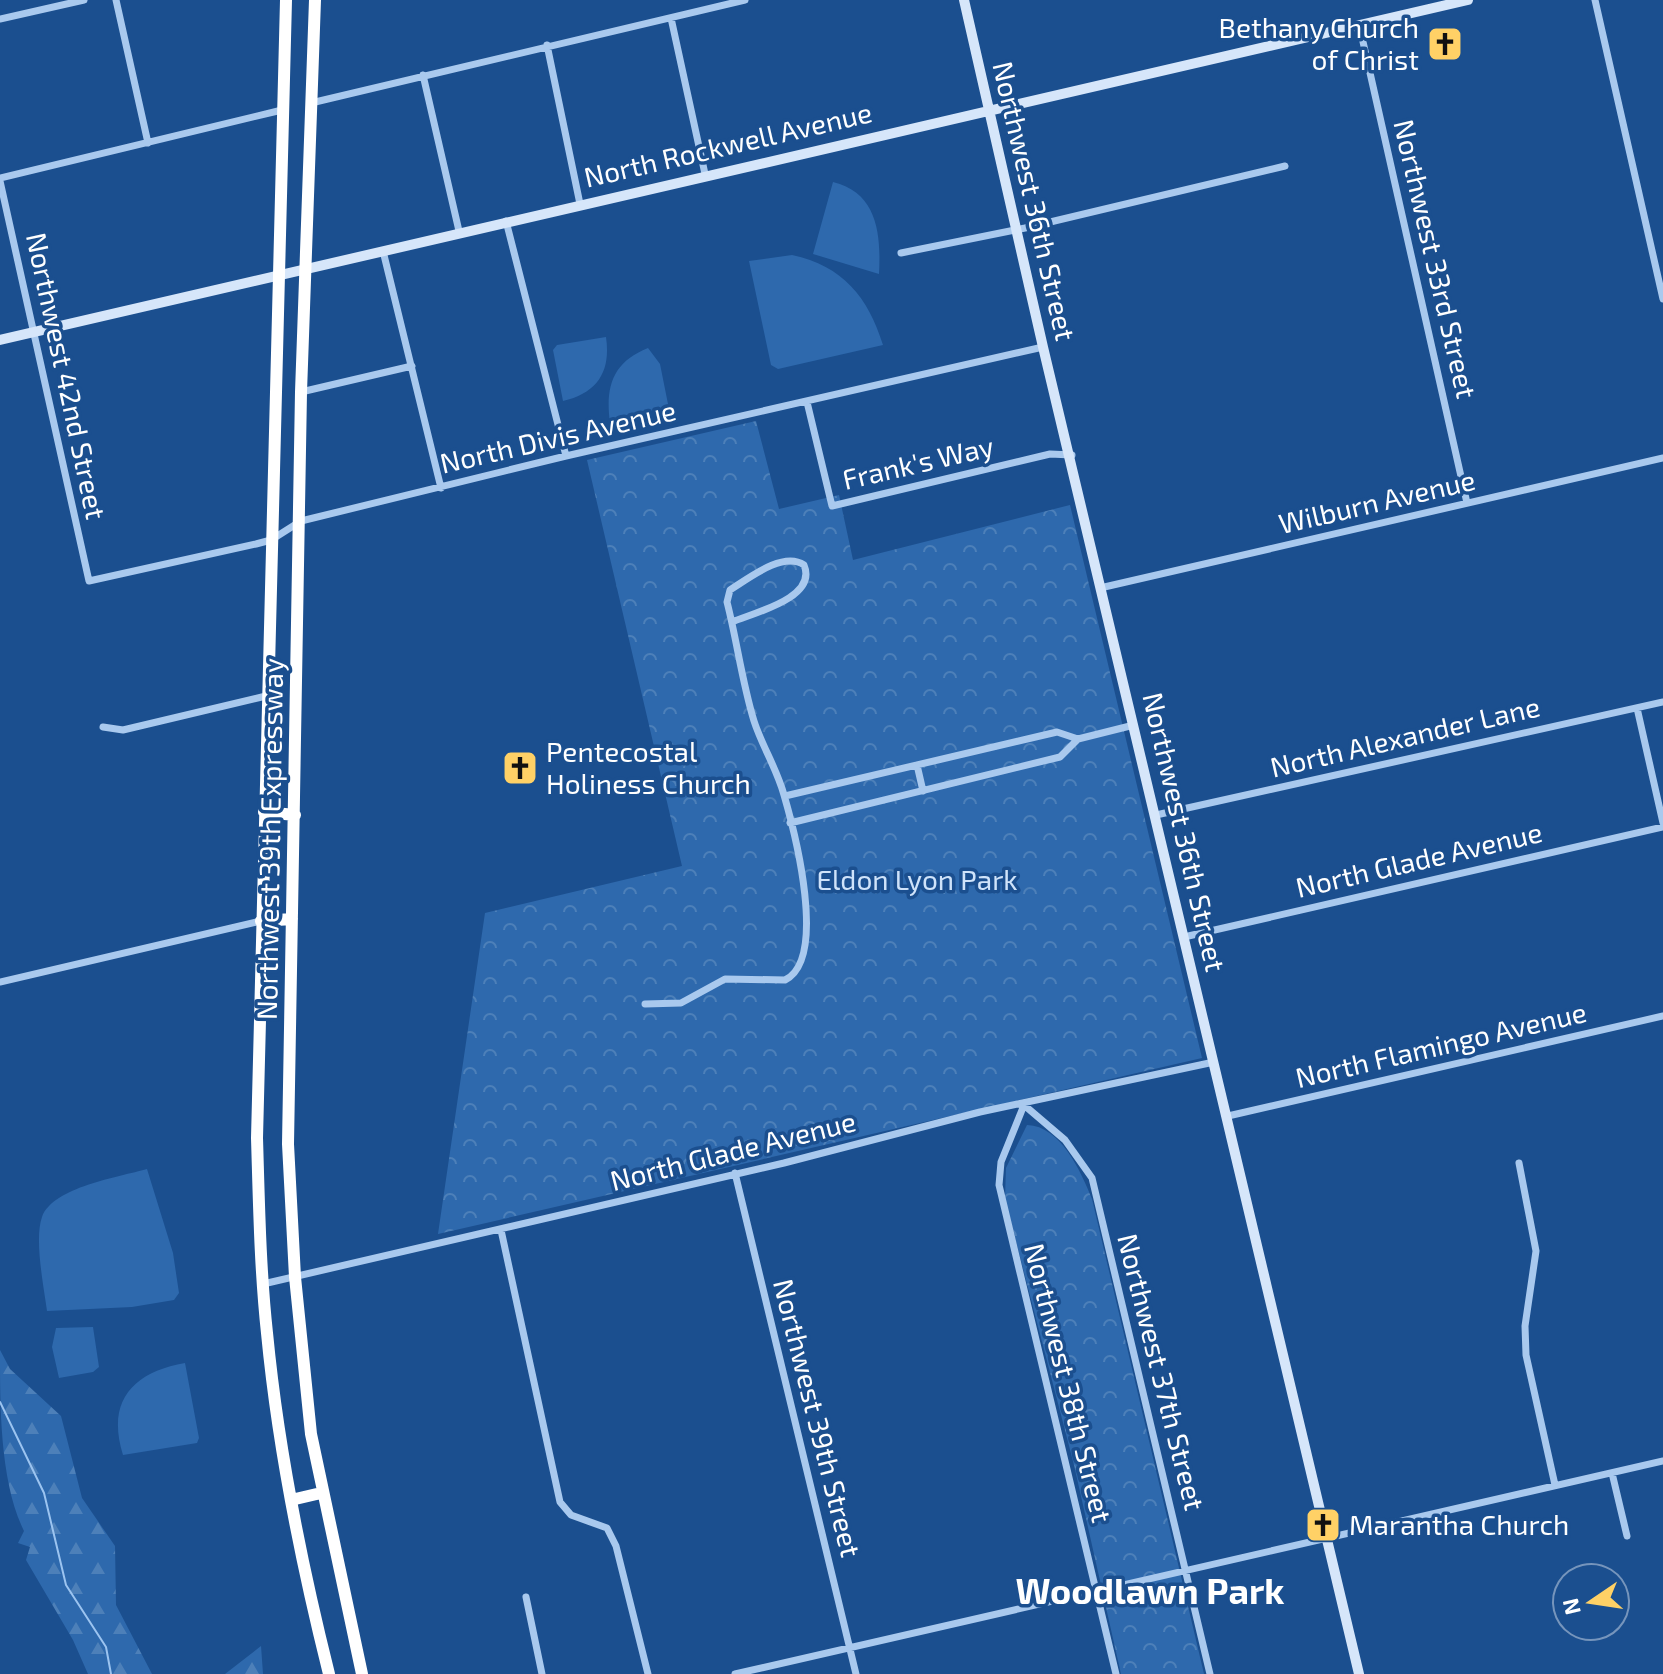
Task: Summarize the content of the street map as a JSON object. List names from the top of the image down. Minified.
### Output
{"streets":{"highway":["Northwest 39th Expressway"],"main road":["North Rockwell Avenue","Northwest 36th Street"],"street":["Northwest 33rd Street","Northwest 42nd Street","North Divis Avenue","Frank's Way","Wilburn Avenue","North Alexander Lane","North Glade Avenue","North Flamingo Avenue","Northwest 37th Street","Northwest 38th Street","Northwest 39th Street"]},"crossings":[["North Rockwell Avenue","Northwest 36th Street"],["North Rockwell Avenue","Northwest 33rd Street"],["North Rockwell Avenue","Northwest 42nd Street"],["North Rockwell Avenue","Northwest 39th Expressway"],["Northwest 36th Street","North Divis Avenue"],["Northwest 36th Street","Frank's Way"],["Northwest 36th Street","Wilburn Avenue"],["Northwest 36th Street","North Alexander Lane"],["Northwest 36th Street","North Glade Avenue"],["Northwest 36th Street","North Flamingo Avenue"],["Northwest 33rd Street","Wilburn Avenue"],["Northwest 42nd Street","North Divis Avenue"],["North Divis Avenue","Frank's Way"],["North Divis Avenue","Northwest 39th Expressway"],["Northwest 39th Expressway","North Glade Avenue"],["North Glade Avenue","Northwest 37th Street"],["North Glade Avenue","Northwest 38th Street"],["North Glade Avenue","Northwest 39th Street"],["Northwest 37th Street","Northwest 38th Street"]],"districts":["Woodlawn Park"],"parks":["Eldon Lyon Park"],"places":{"church":["Bethany Church of Christ","Pentecostal Holiness Church","Marantha Church"]},"north":"left"}
